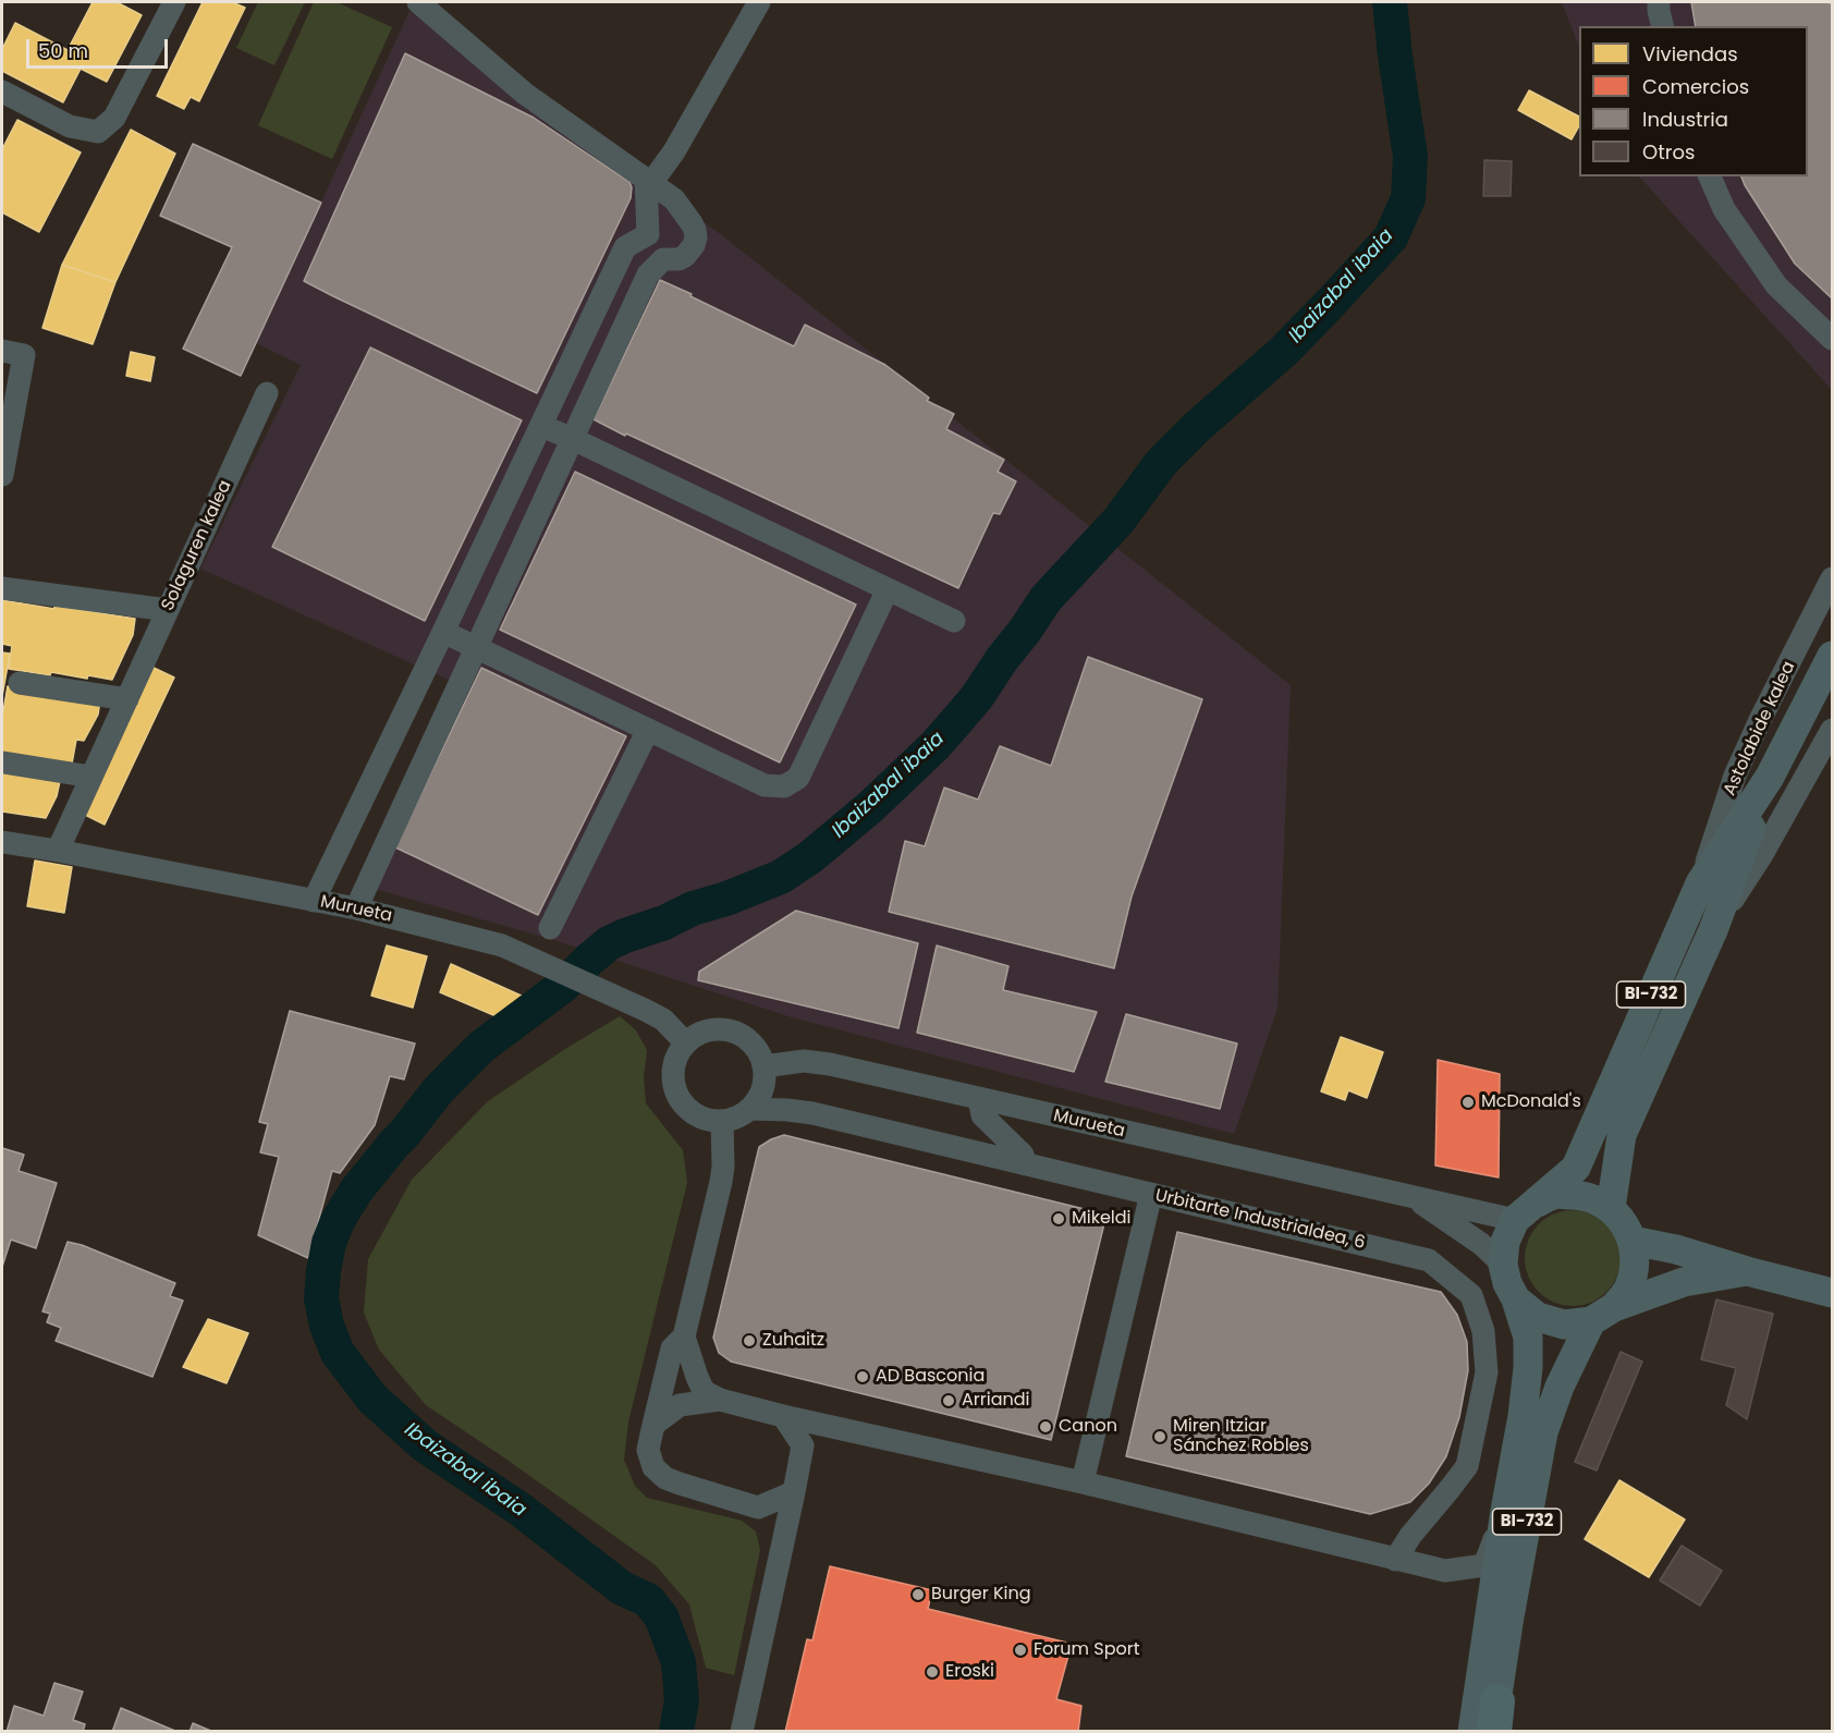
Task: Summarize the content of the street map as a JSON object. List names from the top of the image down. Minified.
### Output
{"streets":{"main road":["BI-732"],"street":["Solaguren kalea","Astolabide kalea","Murueta","Urbitarte Industrialdea, 6"]},"crossings":[["Solaguren kalea","Murueta"],["Astolabide kalea","BI-732"],["Murueta","BI-732"],["Murueta","Urbitarte Industrialdea, 6"]],"water":["Ibaizabal ibaia"],"places":["McDonald's","Mikeldi","Zuhaitz","AD Basconia","Arriandi","Canon","Miren Itziar Sánchez Robles","Burger King","Forum Sport","Eroski"],"legend":["Viviendas","Comercios","Industria","Otros"],"scale_bar":"50 m"}
